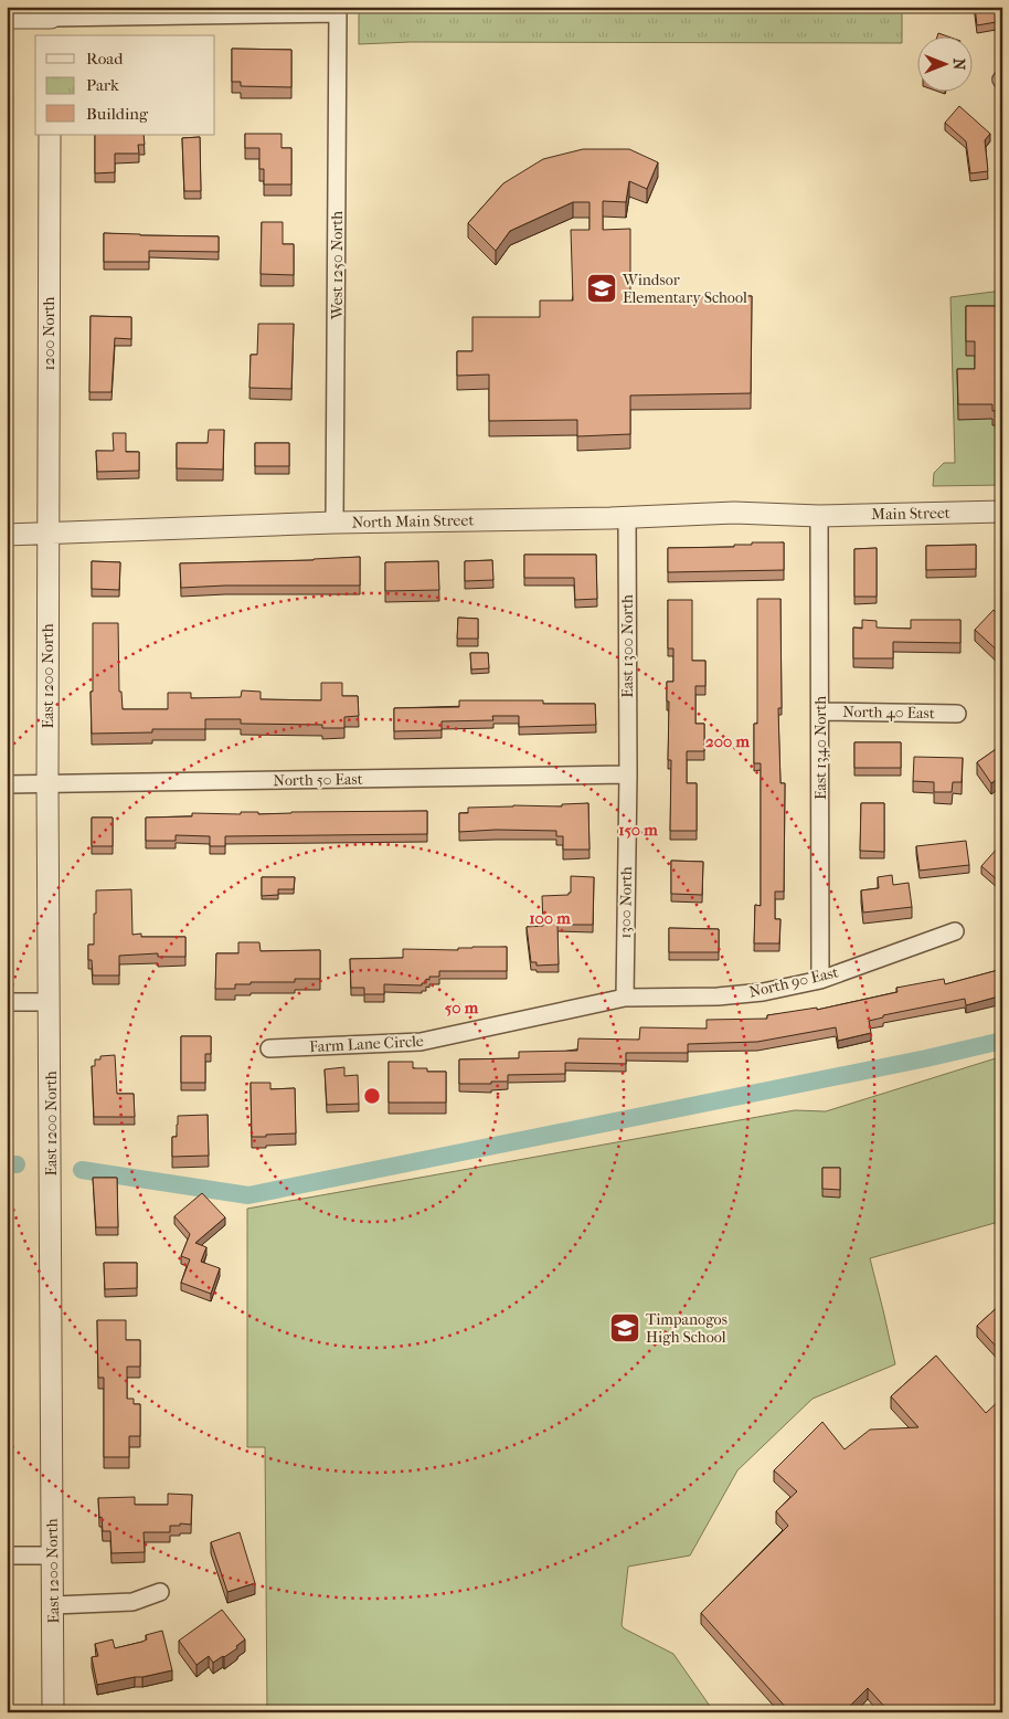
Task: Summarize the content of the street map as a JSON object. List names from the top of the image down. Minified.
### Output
{"streets":{"street":["West 1250 North","1200 North","Main Street","North Main Street","East 1300 North","East 1200 North","North 40 East","East 1340 North","North 50 East","1300 North","North 90 East","Farm Lane Circle"]},"crossings":[["West 1250 North","North Main Street"],["1200 North","North Main Street"],["1200 North","East 1200 North"],["Main Street","North Main Street"],["Main Street","East 1340 North"],["North Main Street","East 1300 North"],["North Main Street","East 1200 North"],["North Main Street","East 1340 North"],["East 1300 North","North 50 East"],["East 1300 North","1300 North"],["East 1200 North","North 50 East"],["North 40 East","East 1340 North"],["East 1340 North","North 90 East"],["North 50 East","1300 North"],["1300 North","North 90 East"],["1300 North","Farm Lane Circle"],["North 90 East","Farm Lane Circle"]],"places":{"school or university":["Windsor Elementary School","Timpanogos High School"]},"legend":["Road","Park","Building"],"north":"right","rings":["200 m","150 m","100 m","50 m"]}
